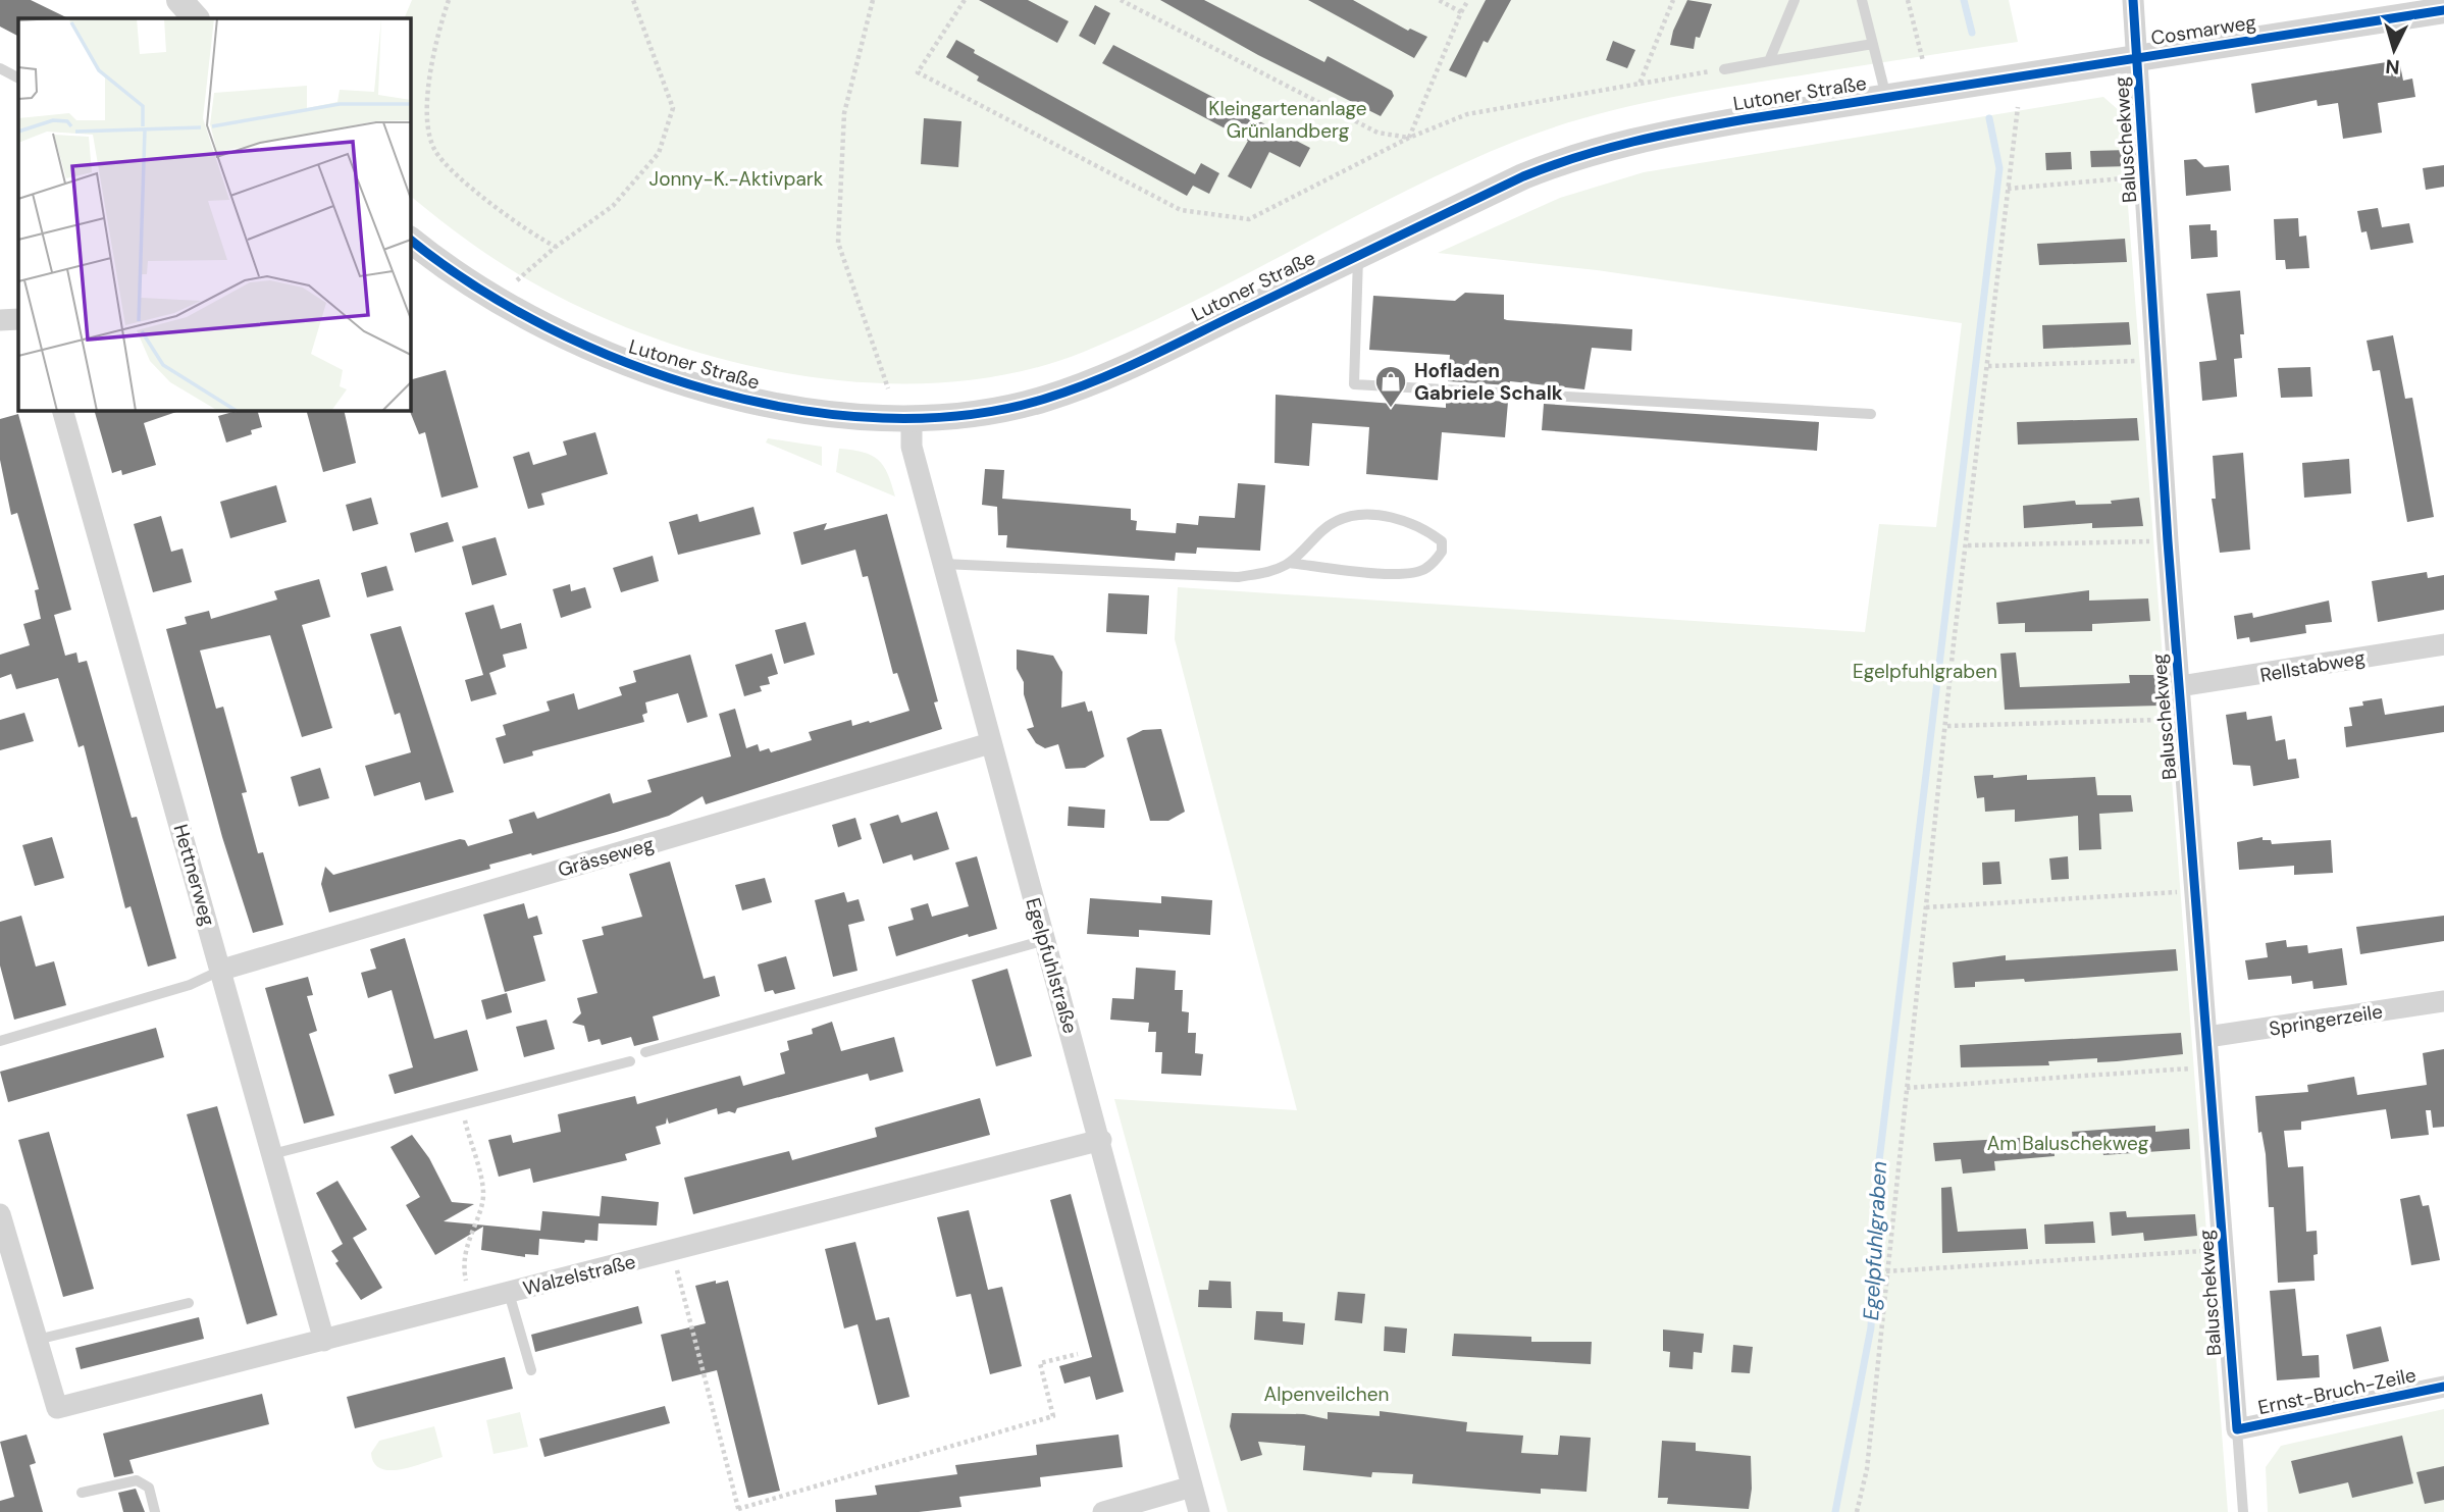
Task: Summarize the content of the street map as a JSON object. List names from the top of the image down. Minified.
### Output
{"streets":{"street":["Cosmarweg","Lutoner Straße","Baluschekweg","Rellstabweg","Grässeweg","Hettnerweg","Egelpfuhlstraße","Springerzeile","Walzelstraße","Ernst-Bruch-Zeile"]},"crossings":[["Cosmarweg","Lutoner Straße"],["Cosmarweg","Baluschekweg"],["Lutoner Straße","Baluschekweg"],["Lutoner Straße","Egelpfuhlstraße"],["Baluschekweg","Rellstabweg"],["Baluschekweg","Springerzeile"],["Baluschekweg","Ernst-Bruch-Zeile"],["Grässeweg","Hettnerweg"],["Grässeweg","Egelpfuhlstraße"],["Hettnerweg","Walzelstraße"],["Egelpfuhlstraße","Walzelstraße"]],"water":["Egelpfuhlgraben"],"parks":["Kleingartenanlage Grünlandberg","Jonny-K.-Aktivpark","Egelpfuhlgraben","Am Baluschekweg","Alpenveilchen"],"places":{"shop":["Hofladen Gabriele Schalk"]},"north":"bottom"}
